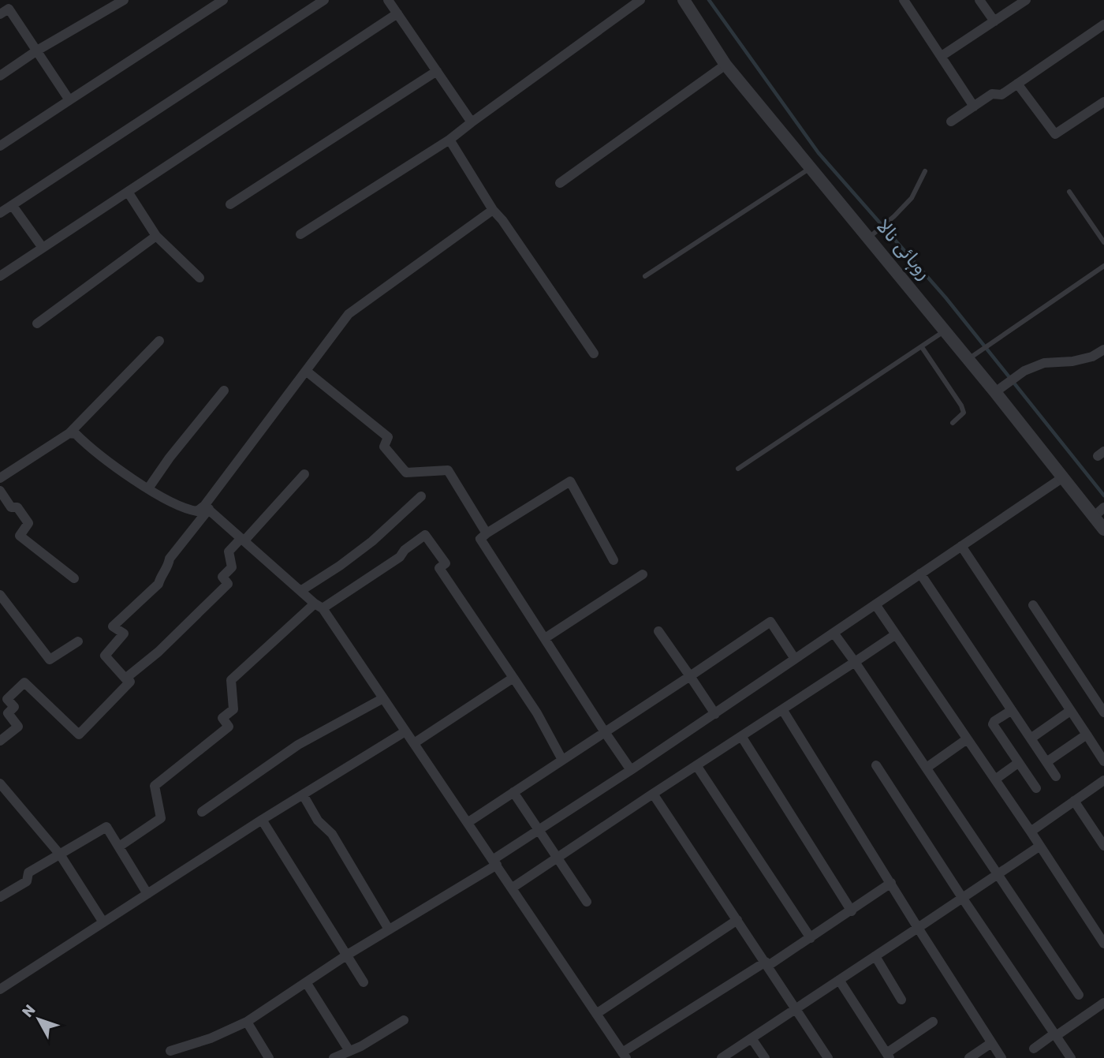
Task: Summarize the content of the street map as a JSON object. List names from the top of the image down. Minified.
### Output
{"water":["روہائی نالا"],"north":"top left"}
